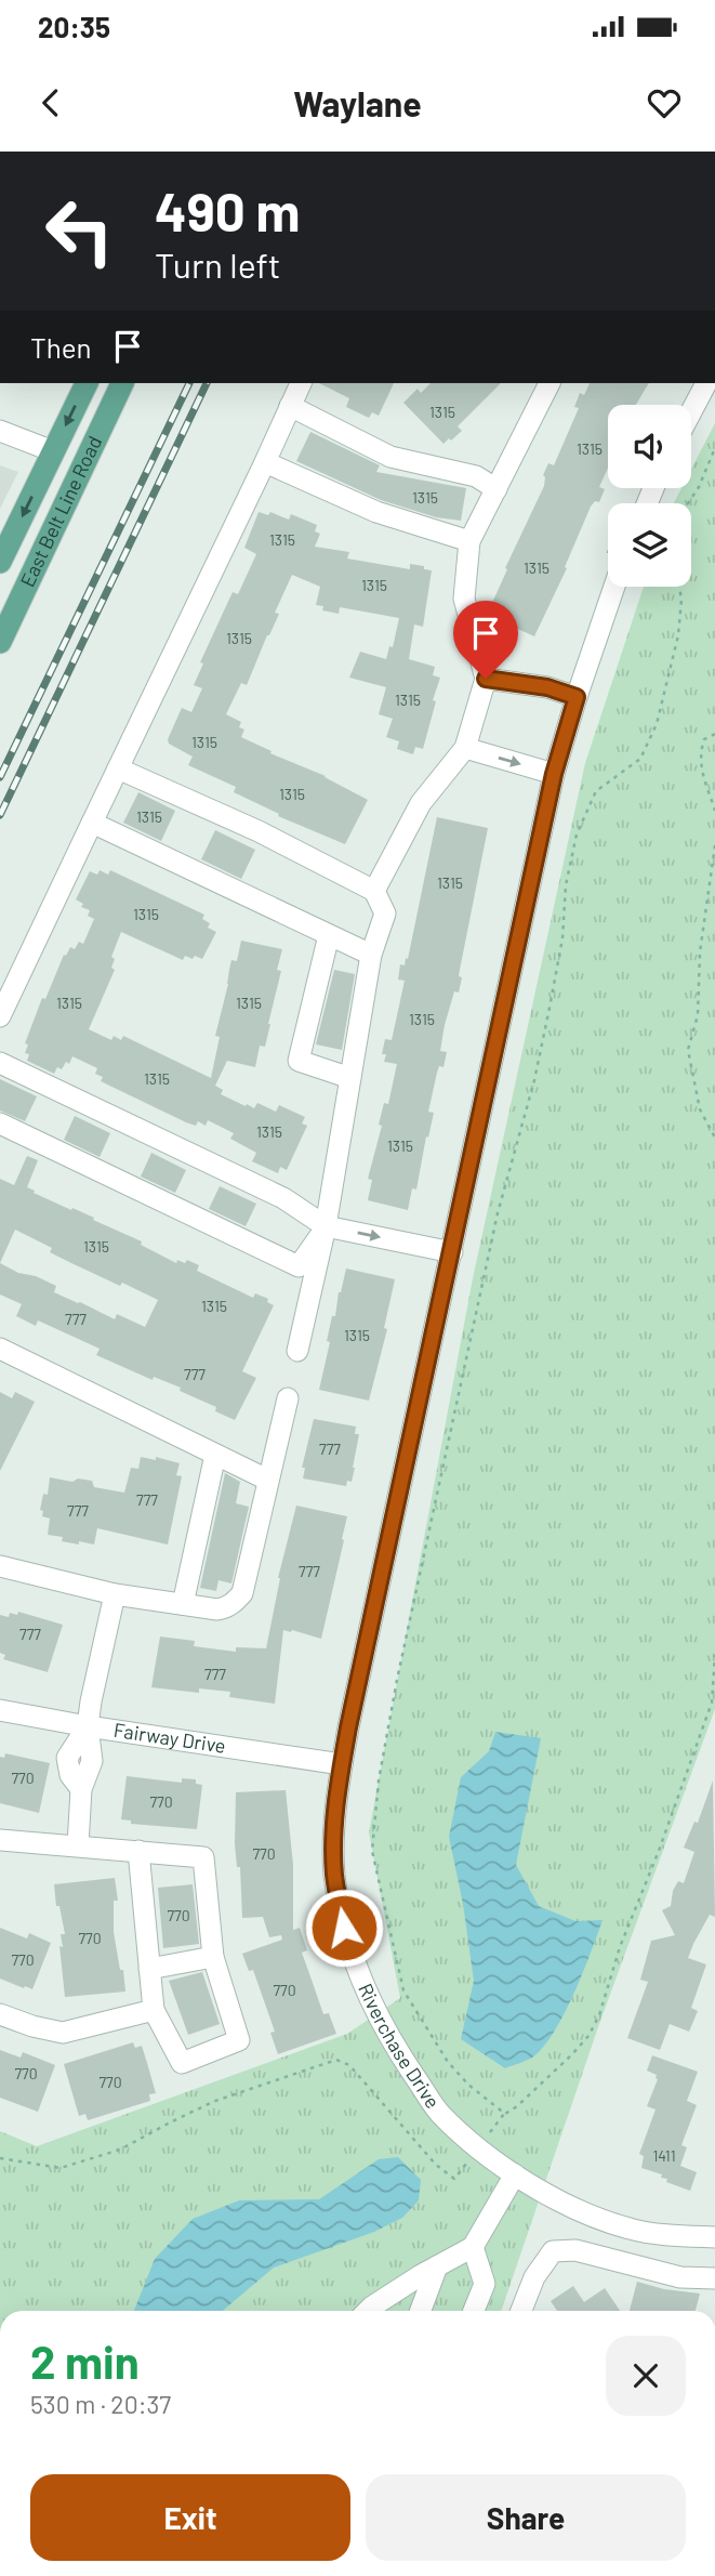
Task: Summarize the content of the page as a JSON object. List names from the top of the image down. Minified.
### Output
{"streets":{"main road":["East Belt Line Road"],"street":["Fairway Drive","Riverchase Drive"]},"crossings":[["Fairway Drive","Riverchase Drive"]],"house_numbers":["1315","1315","1315","1315","1315","1315","1315","1315","1315","1315","1315","1315","1315","1315","1315","1315","1315","1315","1315","1315","1315","777","1315","777","777","777","777","777","777","777","770","770","770","770","770","770","770","770","770","1411"],"page":{"status":"20:35","header":"Waylane","turn":["490 m","Turn left"],"then":"Then","heading":["2 min","530 m · 20:37"],"buttons":["Exit","Share"]}}
